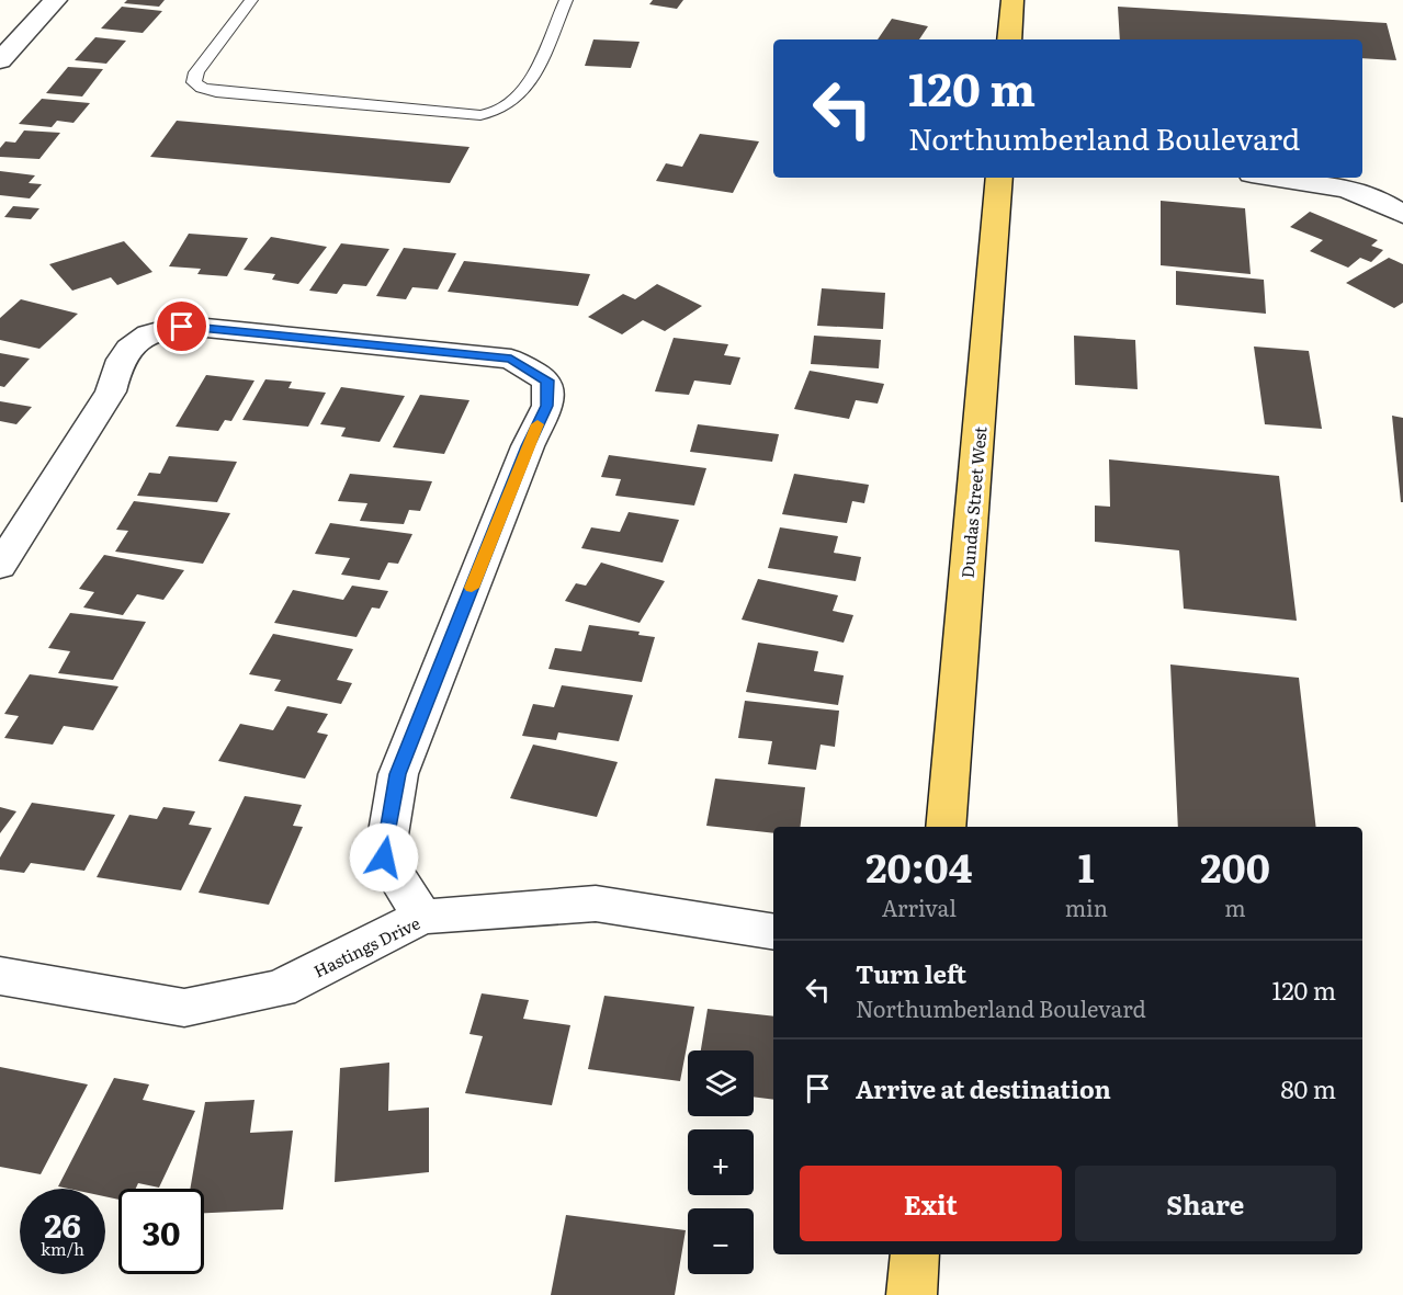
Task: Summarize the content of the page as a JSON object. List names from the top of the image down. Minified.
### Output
{"streets":{"main road":["Dundas Street West"],"street":["Hastings Drive"]},"page":{"turn":["120 m","Northumberland Boulevard"],"eta":["20:04","Arrival","1","min","200","m"],"list":[{"name":"Turn left","note":"Northumberland Boulevard","value":"120 m"},{"name":"Arrive at destination","value":"80 m"}],"map_buttons":["+","−"],"buttons":["Exit","Share"],"speed":"26 km/h","limit":"30"}}
